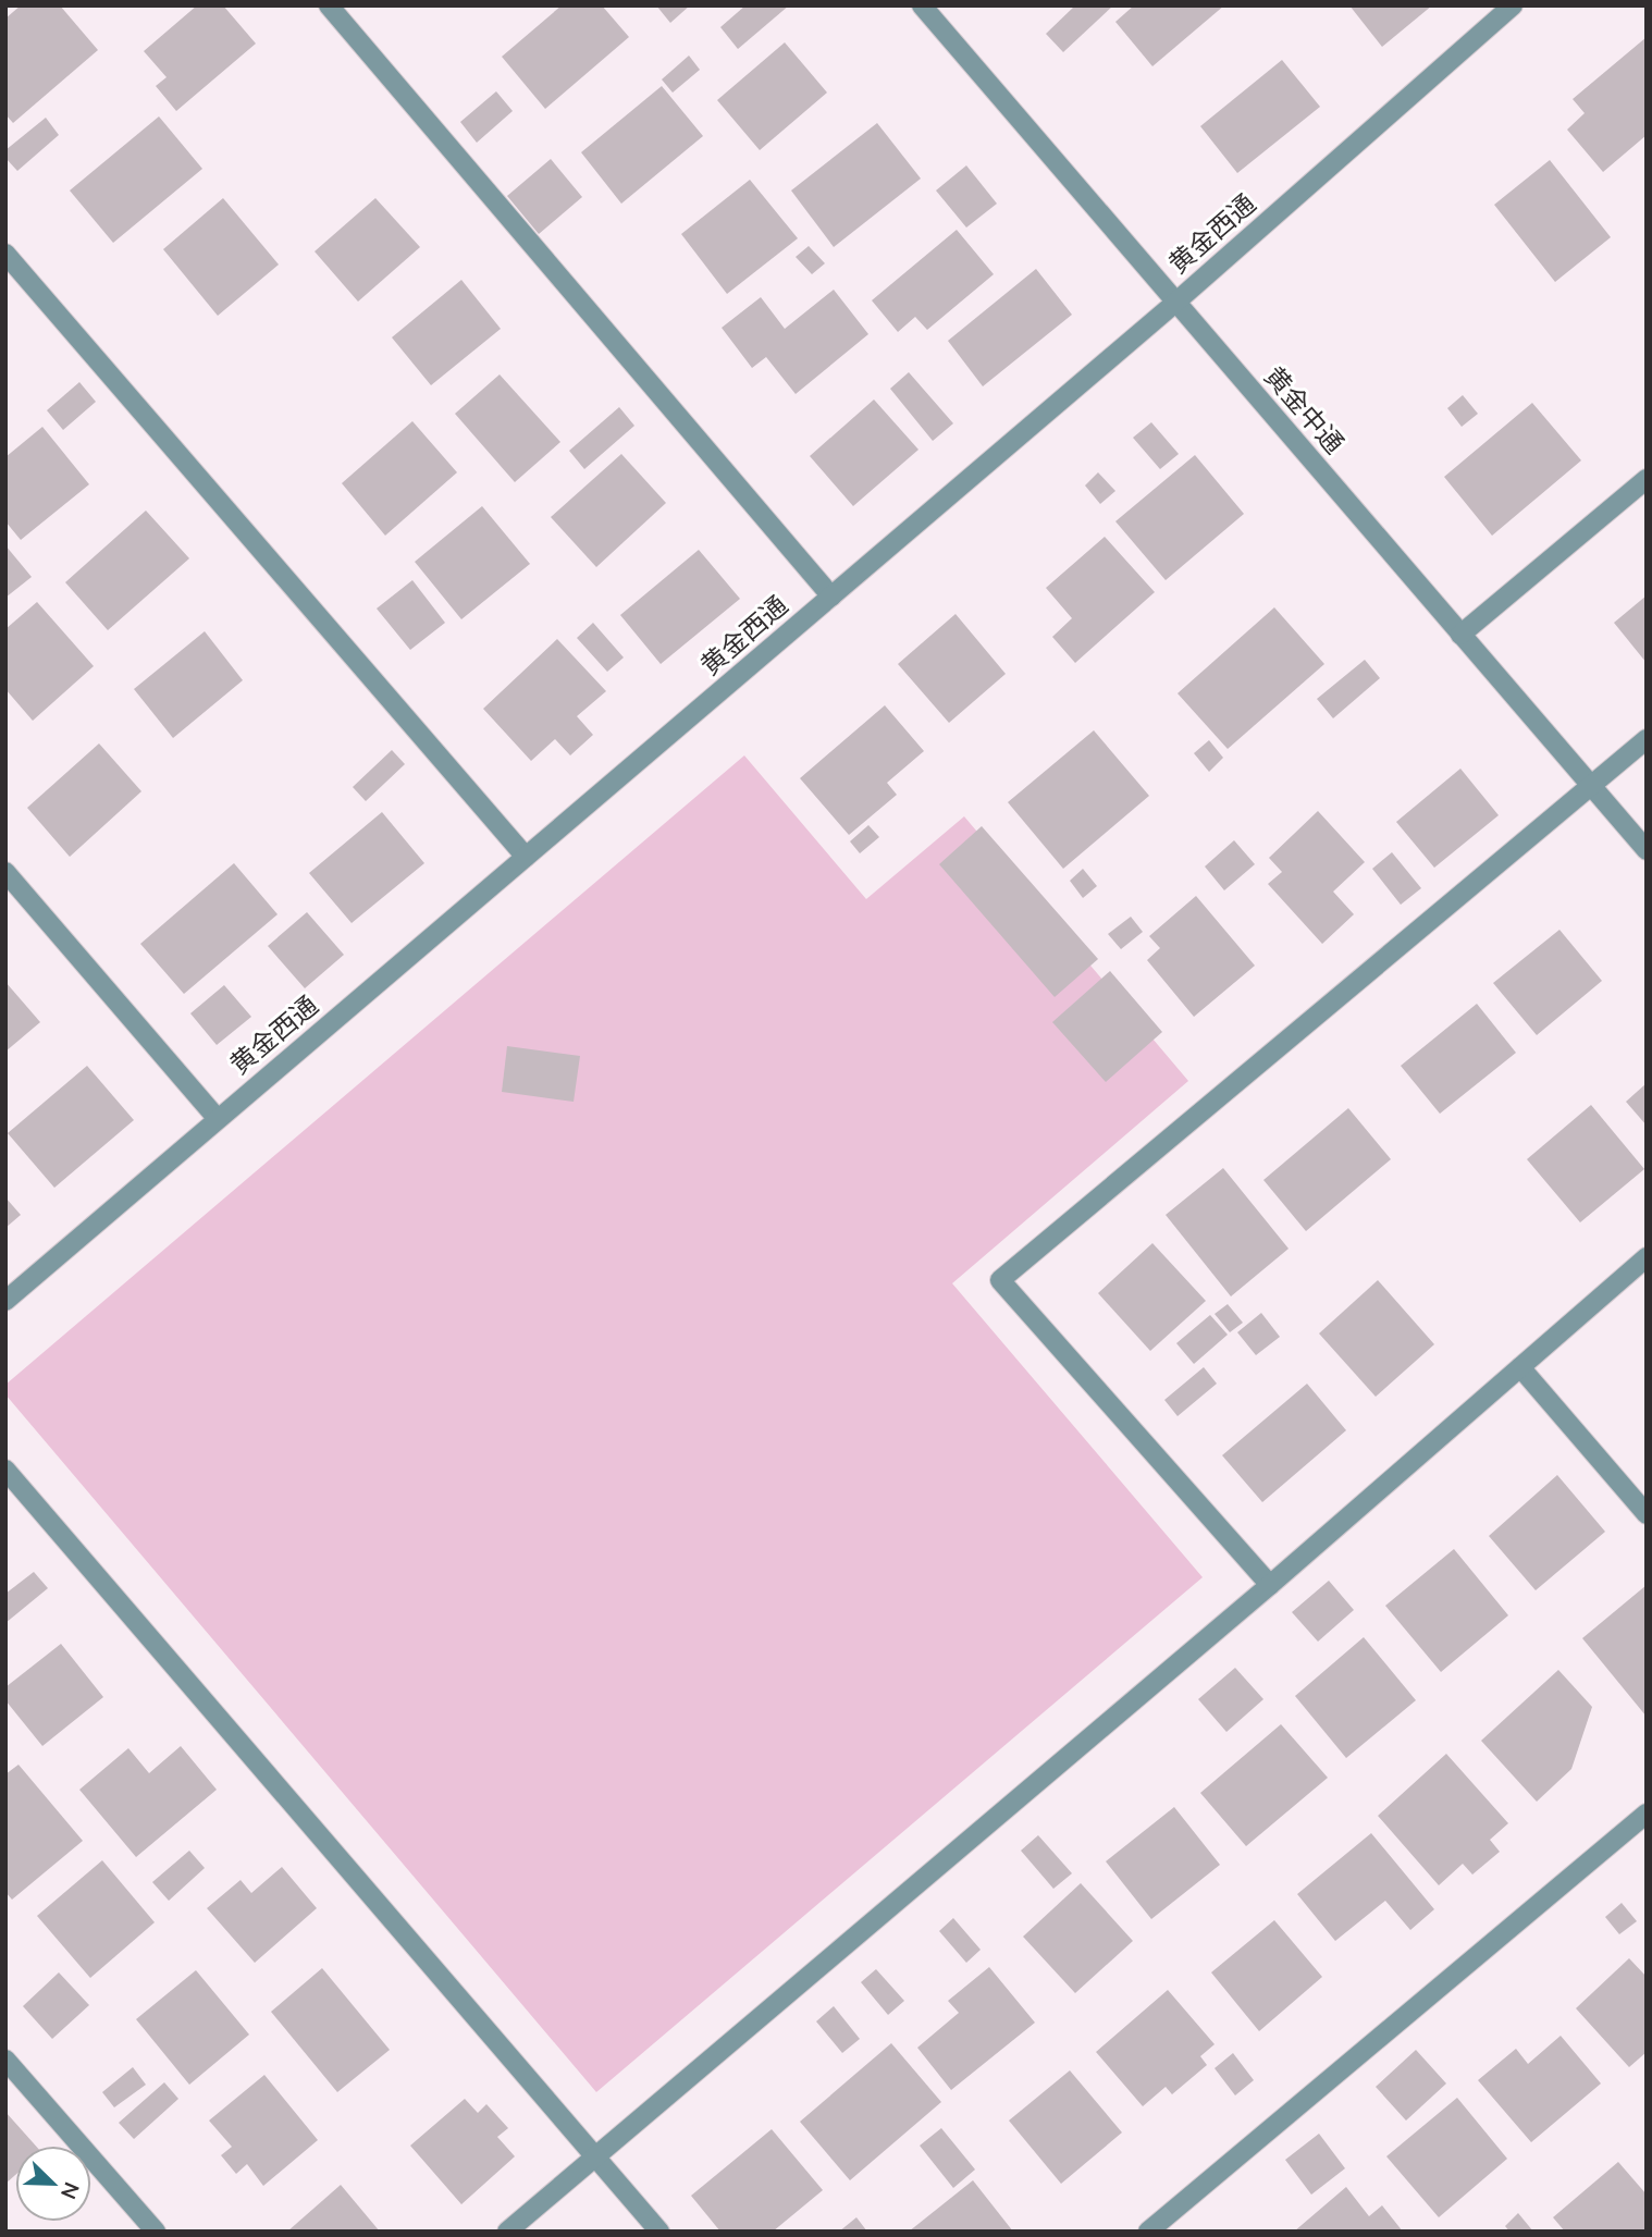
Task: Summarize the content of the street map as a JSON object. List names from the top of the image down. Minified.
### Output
{"streets":{"street":["黄金西通","黄金中通"]},"crossings":[["黄金西通","黄金中通"]],"north":"bottom right"}
